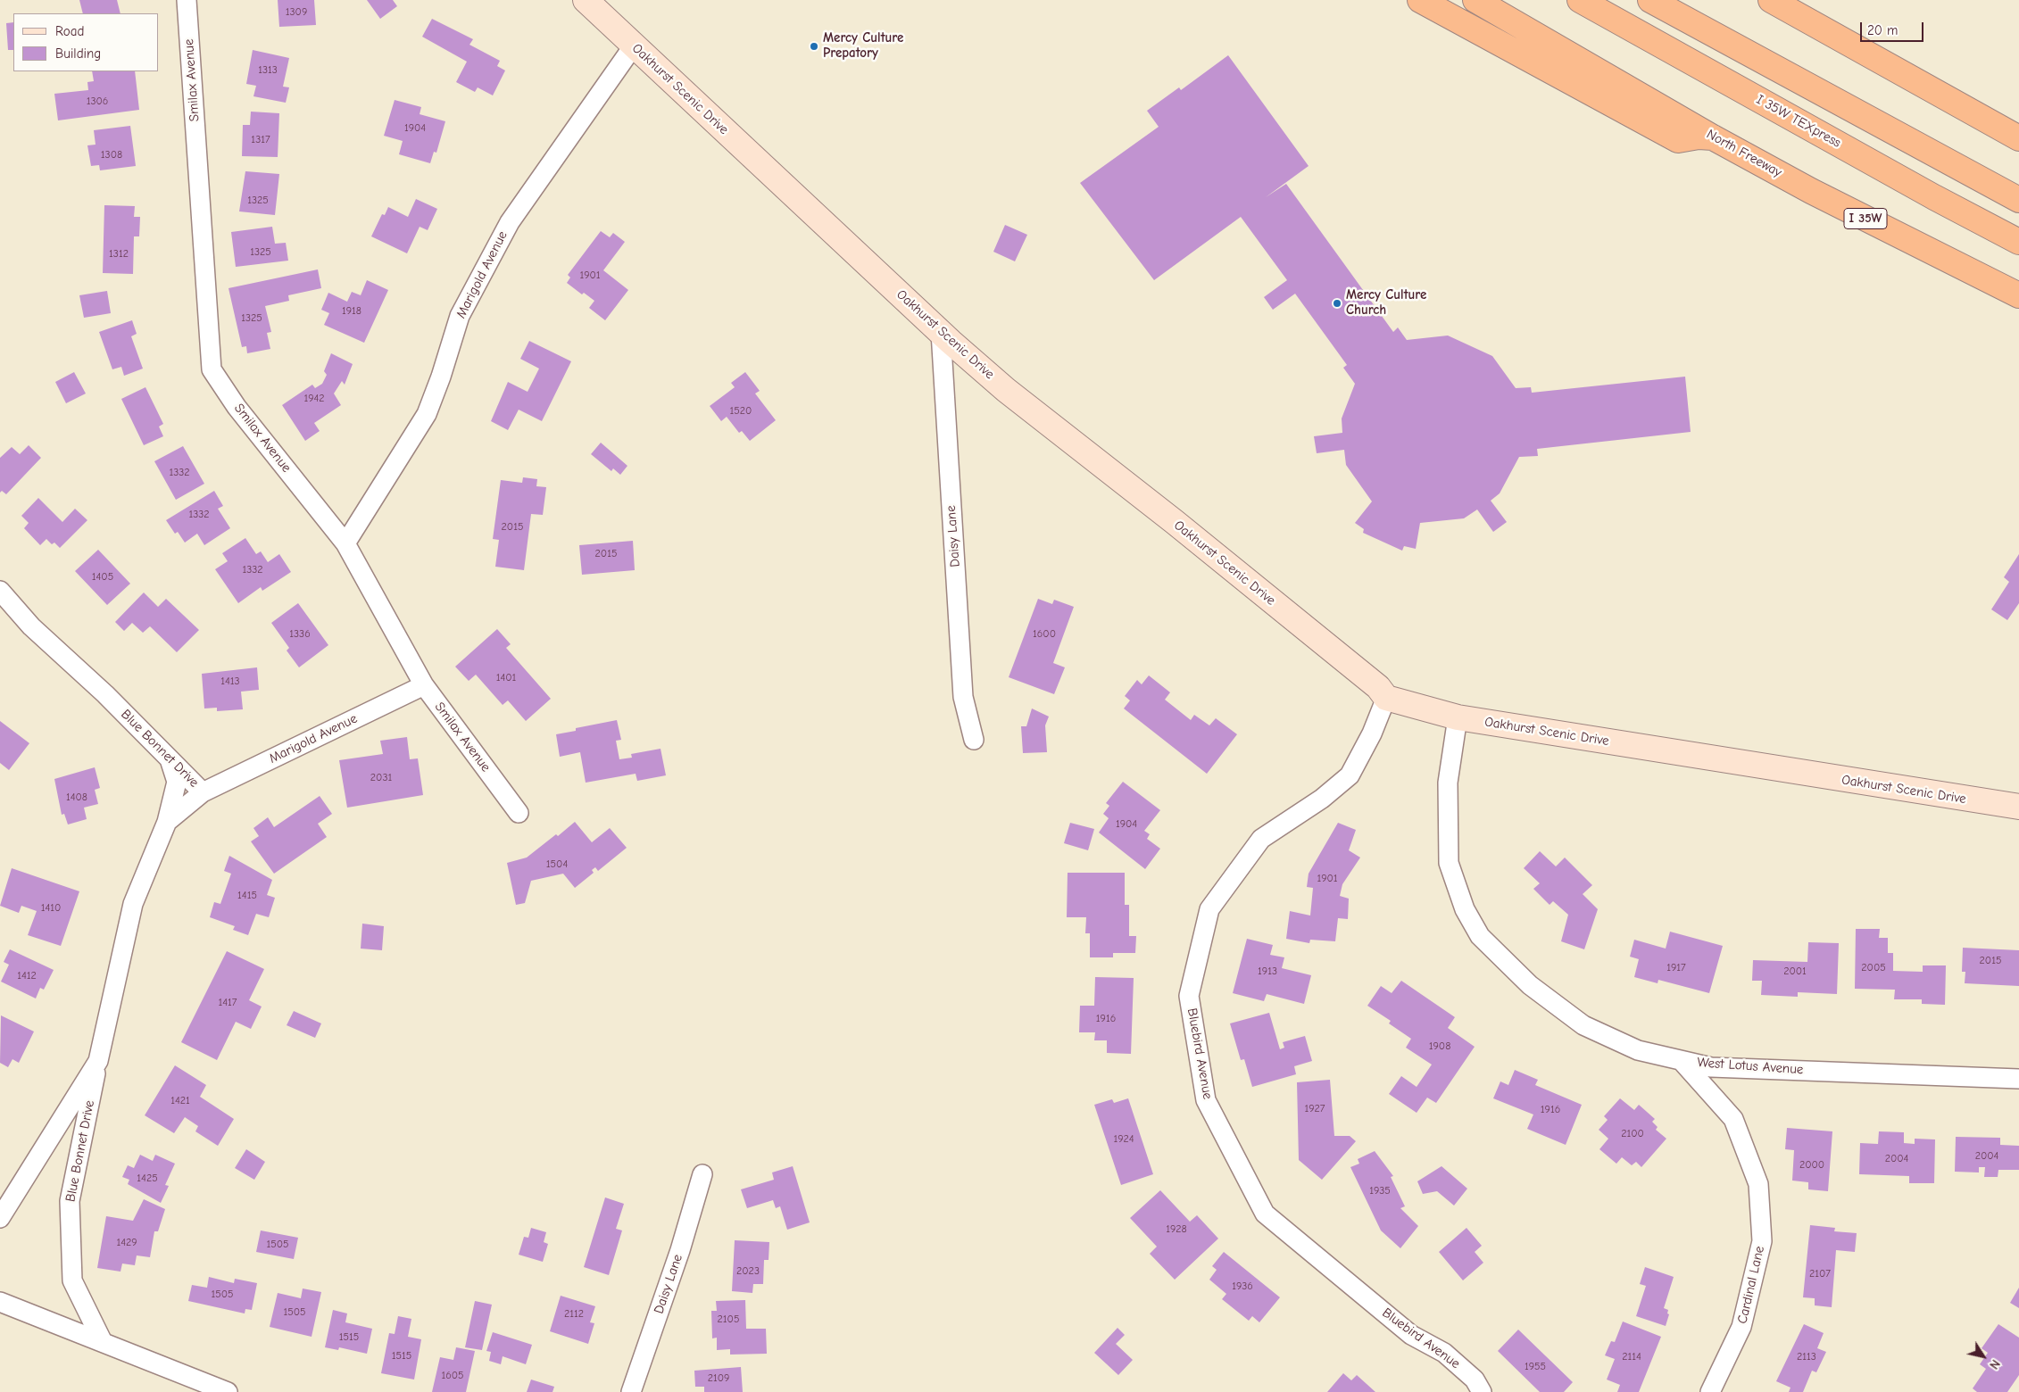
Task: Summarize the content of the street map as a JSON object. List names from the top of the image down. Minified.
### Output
{"streets":{"highway":["I 35W TEXpress","North Freeway","I 35W"],"street":["Smilax Avenue","Oakhurst Scenic Drive","Marigold Avenue","Daisy Lane","Blue Bonnet Drive","Bluebird Avenue","West Lotus Avenue","Cardinal Lane"]},"crossings":[["Smilax Avenue","Marigold Avenue"],["Oakhurst Scenic Drive","Marigold Avenue"],["Oakhurst Scenic Drive","Daisy Lane"],["Oakhurst Scenic Drive","Bluebird Avenue"],["Oakhurst Scenic Drive","West Lotus Avenue"],["Marigold Avenue","Blue Bonnet Drive"],["West Lotus Avenue","Cardinal Lane"]],"places":["Mercy Culture Prepatory","Mercy Culture Church"],"house_numbers":["1309","1313","1306","1904","1317","1308","1325","1325","1312","1901","1918","1325","1942","1520","1332","1332","2015","2015","1332","1405","1336","1600","1401","1413","2031","1408","1904","1504","1901","1415","1410","2015","1917","2005","1913","2001","1412","1417","1916","1908","1421","1927","1916","2100","1924","2004","2004","2000","1425","1935","1928","1429","1505","2023","2107","1936","1505","1505","2112","2105","1515","1515","2114","2113","1955","1605","2109"],"legend":["Road","Building"],"scale_bar":"20 m","north":"bottom right"}
